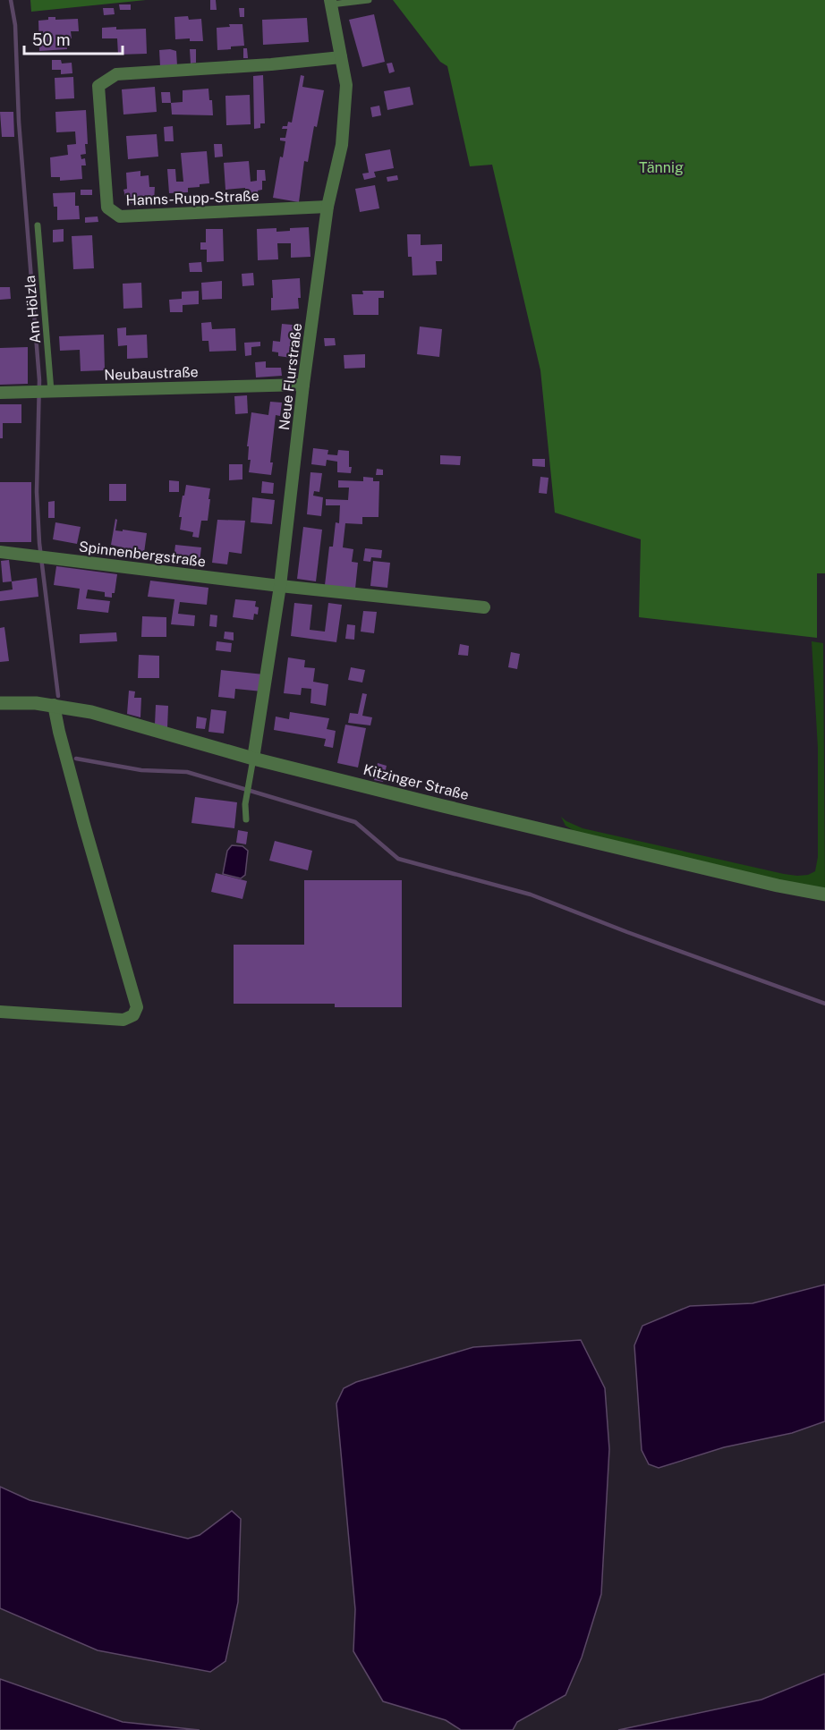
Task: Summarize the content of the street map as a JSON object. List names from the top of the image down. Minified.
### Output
{"streets":{"street":["Hanns-Rupp-Straße","Neubaustraße","Neue Flurstraße","Spinnenbergstraße","Kitzinger Straße"],"lane":["Am Hölzla"]},"crossings":[["Hanns-Rupp-Straße","Neue Flurstraße"],["Am Hölzla","Neubaustraße"],["Neubaustraße","Neue Flurstraße"],["Neue Flurstraße","Spinnenbergstraße"],["Neue Flurstraße","Kitzinger Straße"]],"parks":["Tännig"],"scale_bar":"50 m"}
